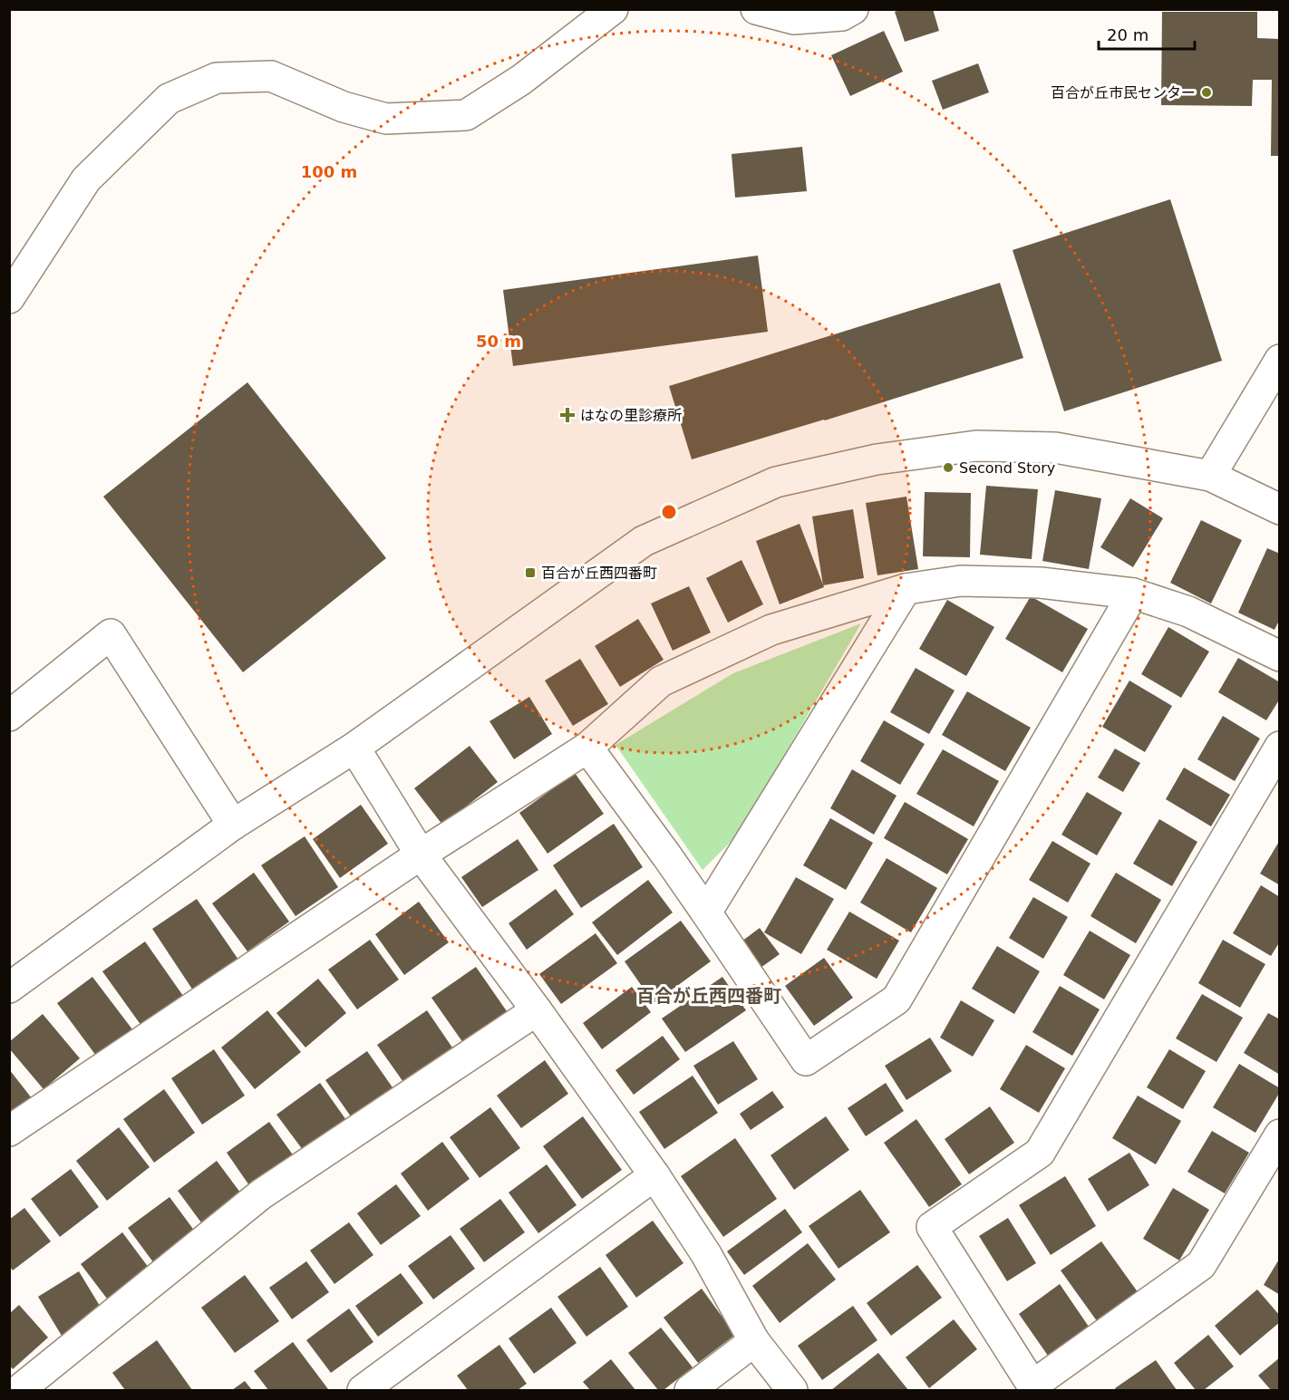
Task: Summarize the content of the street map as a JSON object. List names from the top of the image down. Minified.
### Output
{"districts":["百合が丘西四番町"],"places":{"other":["百合が丘市民センター","Second Story"],"health":["はなの里診療所"],"transit":["百合が丘西四番町"]},"scale_bar":"20 m","rings":["100 m","50 m"]}
